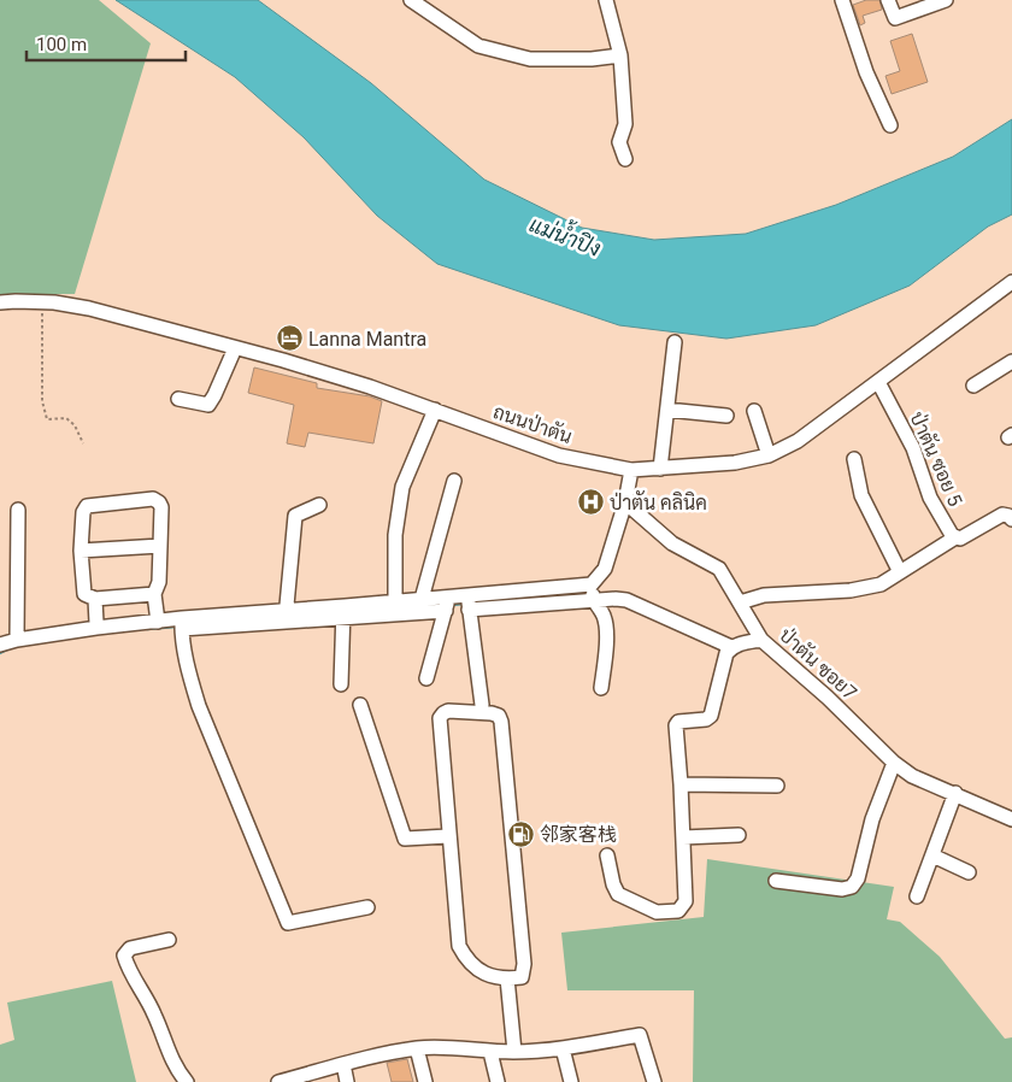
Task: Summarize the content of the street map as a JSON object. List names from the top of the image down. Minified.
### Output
{"streets":{"street":["ถนนป่าตัน","ป่าตัน ซอย 5","ป่าตัน ซอย7"]},"crossings":[["ถนนป่าตัน","ป่าตัน ซอย 5"]],"water":["แม่น้ำปิง"],"places":{"hotel":["Lanna Mantra"],"hospital":["ป่าตัน คลินิค"],"fuel station":["邻家客栈"]},"scale_bar":"100 m"}
